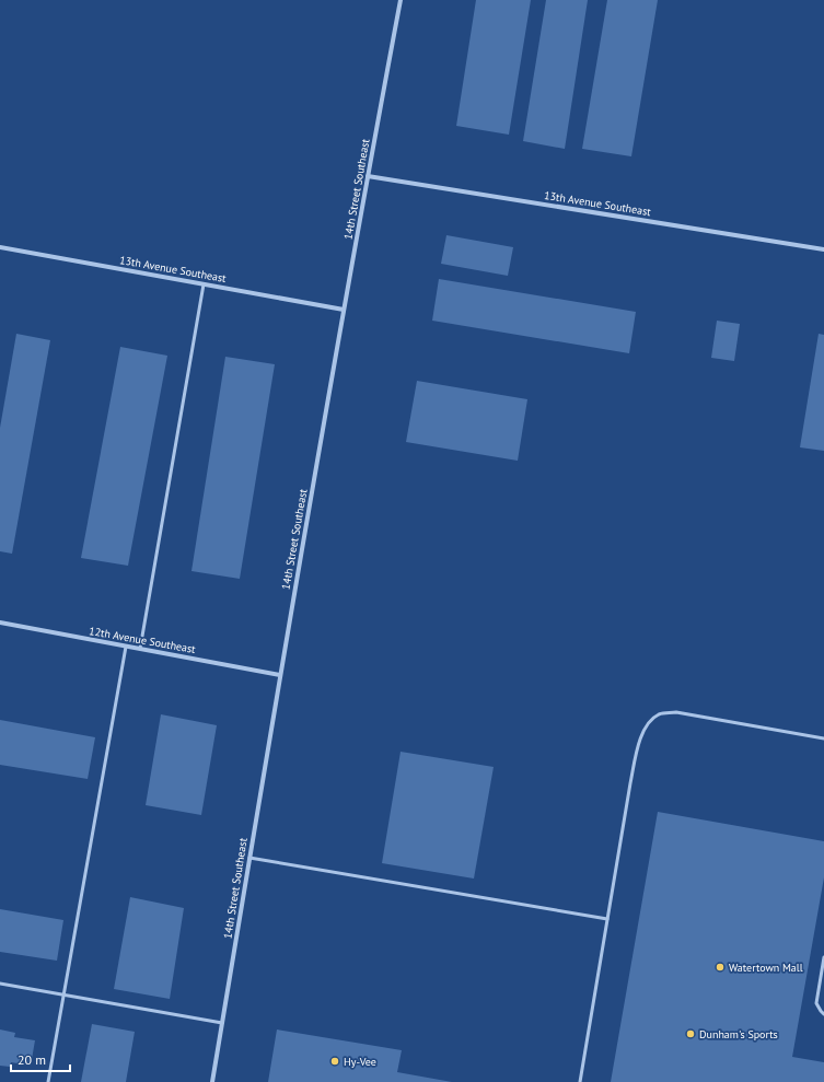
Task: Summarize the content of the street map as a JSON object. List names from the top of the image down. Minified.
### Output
{"streets":{"street":["14th Street Southeast","13th Avenue Southeast","12th Avenue Southeast"]},"crossings":[["14th Street Southeast","13th Avenue Southeast"],["14th Street Southeast","12th Avenue Southeast"]],"places":["Watertown Mall","Dunham's Sports","Hy-Vee"],"scale_bar":"20 m"}
